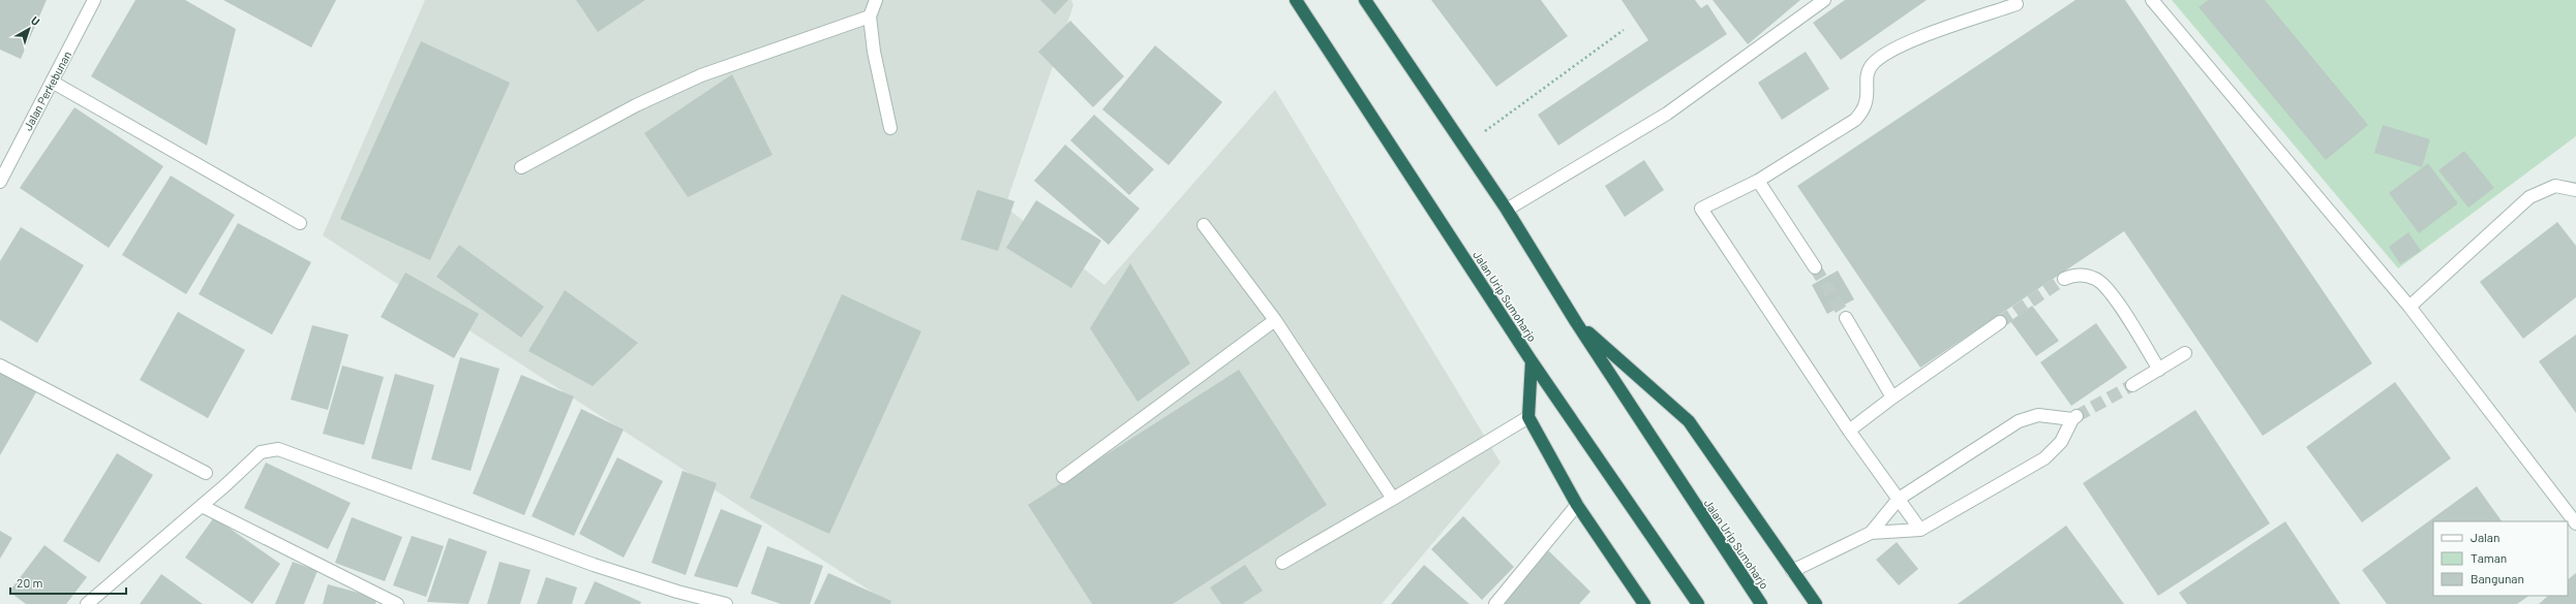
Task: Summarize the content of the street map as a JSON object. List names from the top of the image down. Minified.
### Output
{"streets":{"highway":["Jalan Urip Sumoharjo"],"street":["Jalan Perkebunan"]},"legend":["Jalan","Taman","Bangunan"],"scale_bar":"20 m","north":"top right"}
